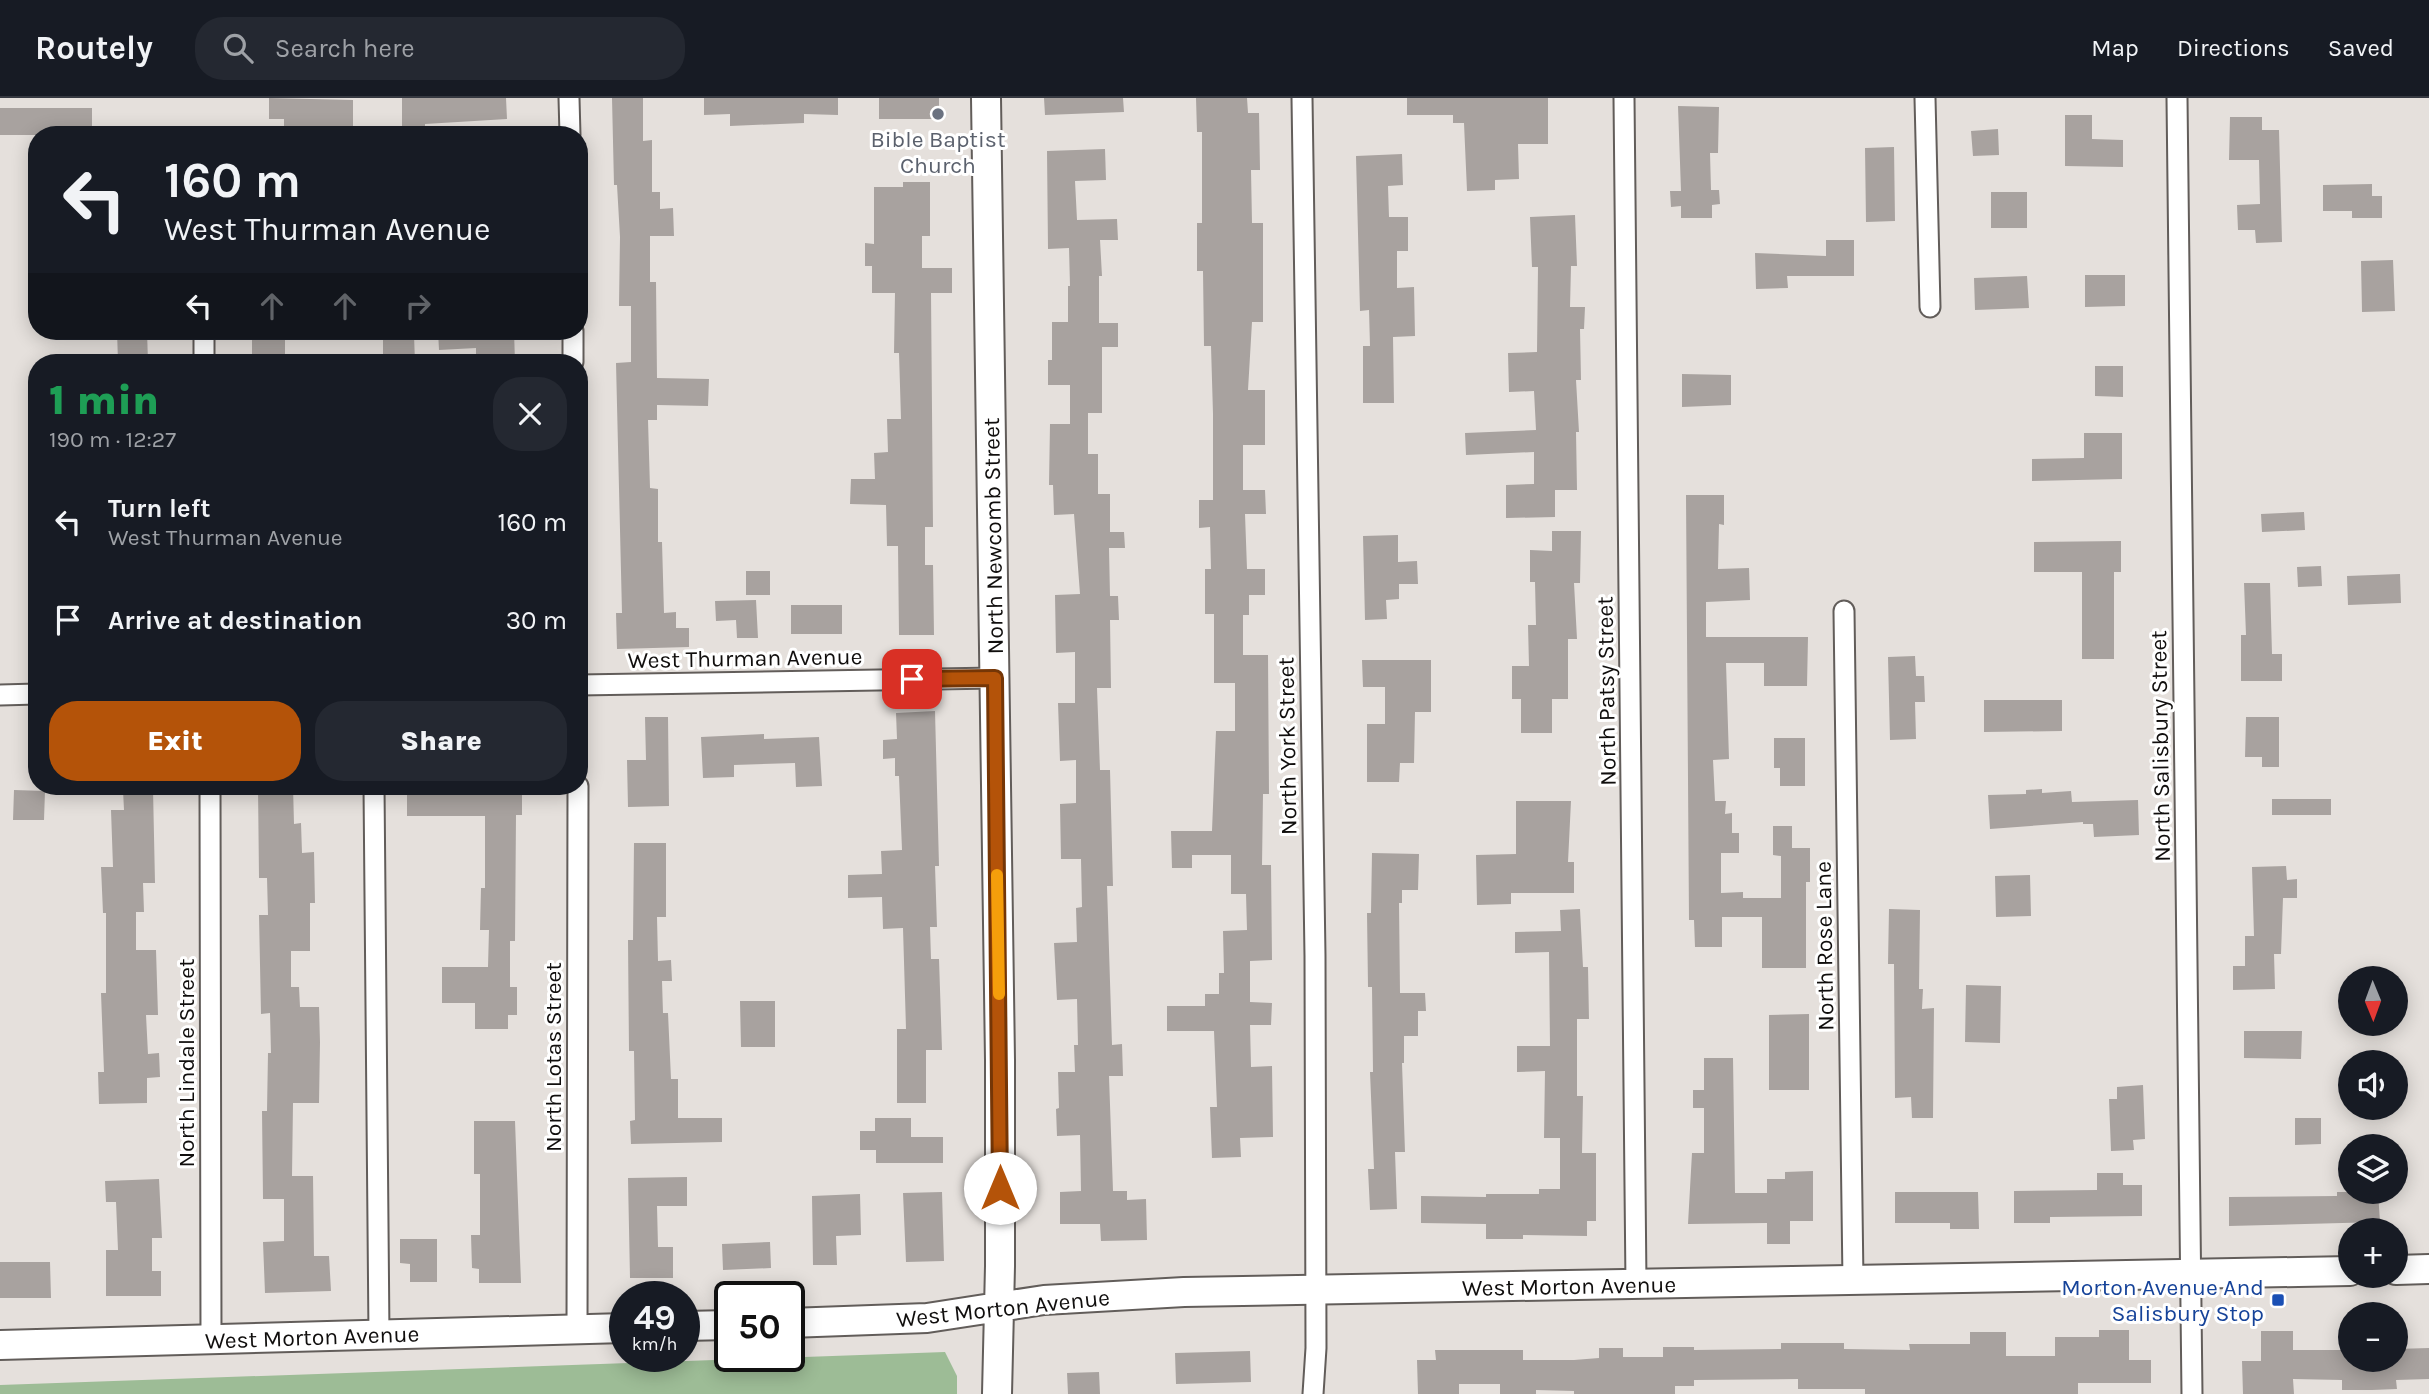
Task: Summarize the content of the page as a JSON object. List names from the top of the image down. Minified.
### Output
{"streets":{"main road":["North Newcomb Street","West Morton Avenue"],"street":["West Thurman Avenue","North Patsy Street","North York Street","North Salisbury Street","North Rose Lane","North Lotas Street","North Lindale Street"]},"crossings":[["North Newcomb Street","West Thurman Avenue"],["North Newcomb Street","West Morton Avenue"],["North Patsy Street","West Morton Avenue"],["North York Street","West Morton Avenue"],["North Salisbury Street","West Morton Avenue"],["North Rose Lane","West Morton Avenue"],["North Lotas Street","West Morton Avenue"],["North Lindale Street","West Morton Avenue"]],"places":{"other":["Bible Baptist Church"],"transit":["Morton Avenue And Salisbury Stop"]},"north":"bottom","page":{"header":"Routely","search":"Search here","nav":["Map","Directions","Saved"],"turn":["160 m","West Thurman Avenue"],"heading":["1 min","190 m · 12:27"],"list":[{"name":"Turn left","note":"West Thurman Avenue","value":"160 m"},{"name":"Arrive at destination","value":"30 m"}],"buttons":["Exit","Share"],"map_buttons":["+","−"],"speed":"49 km/h","limit":"50"}}
